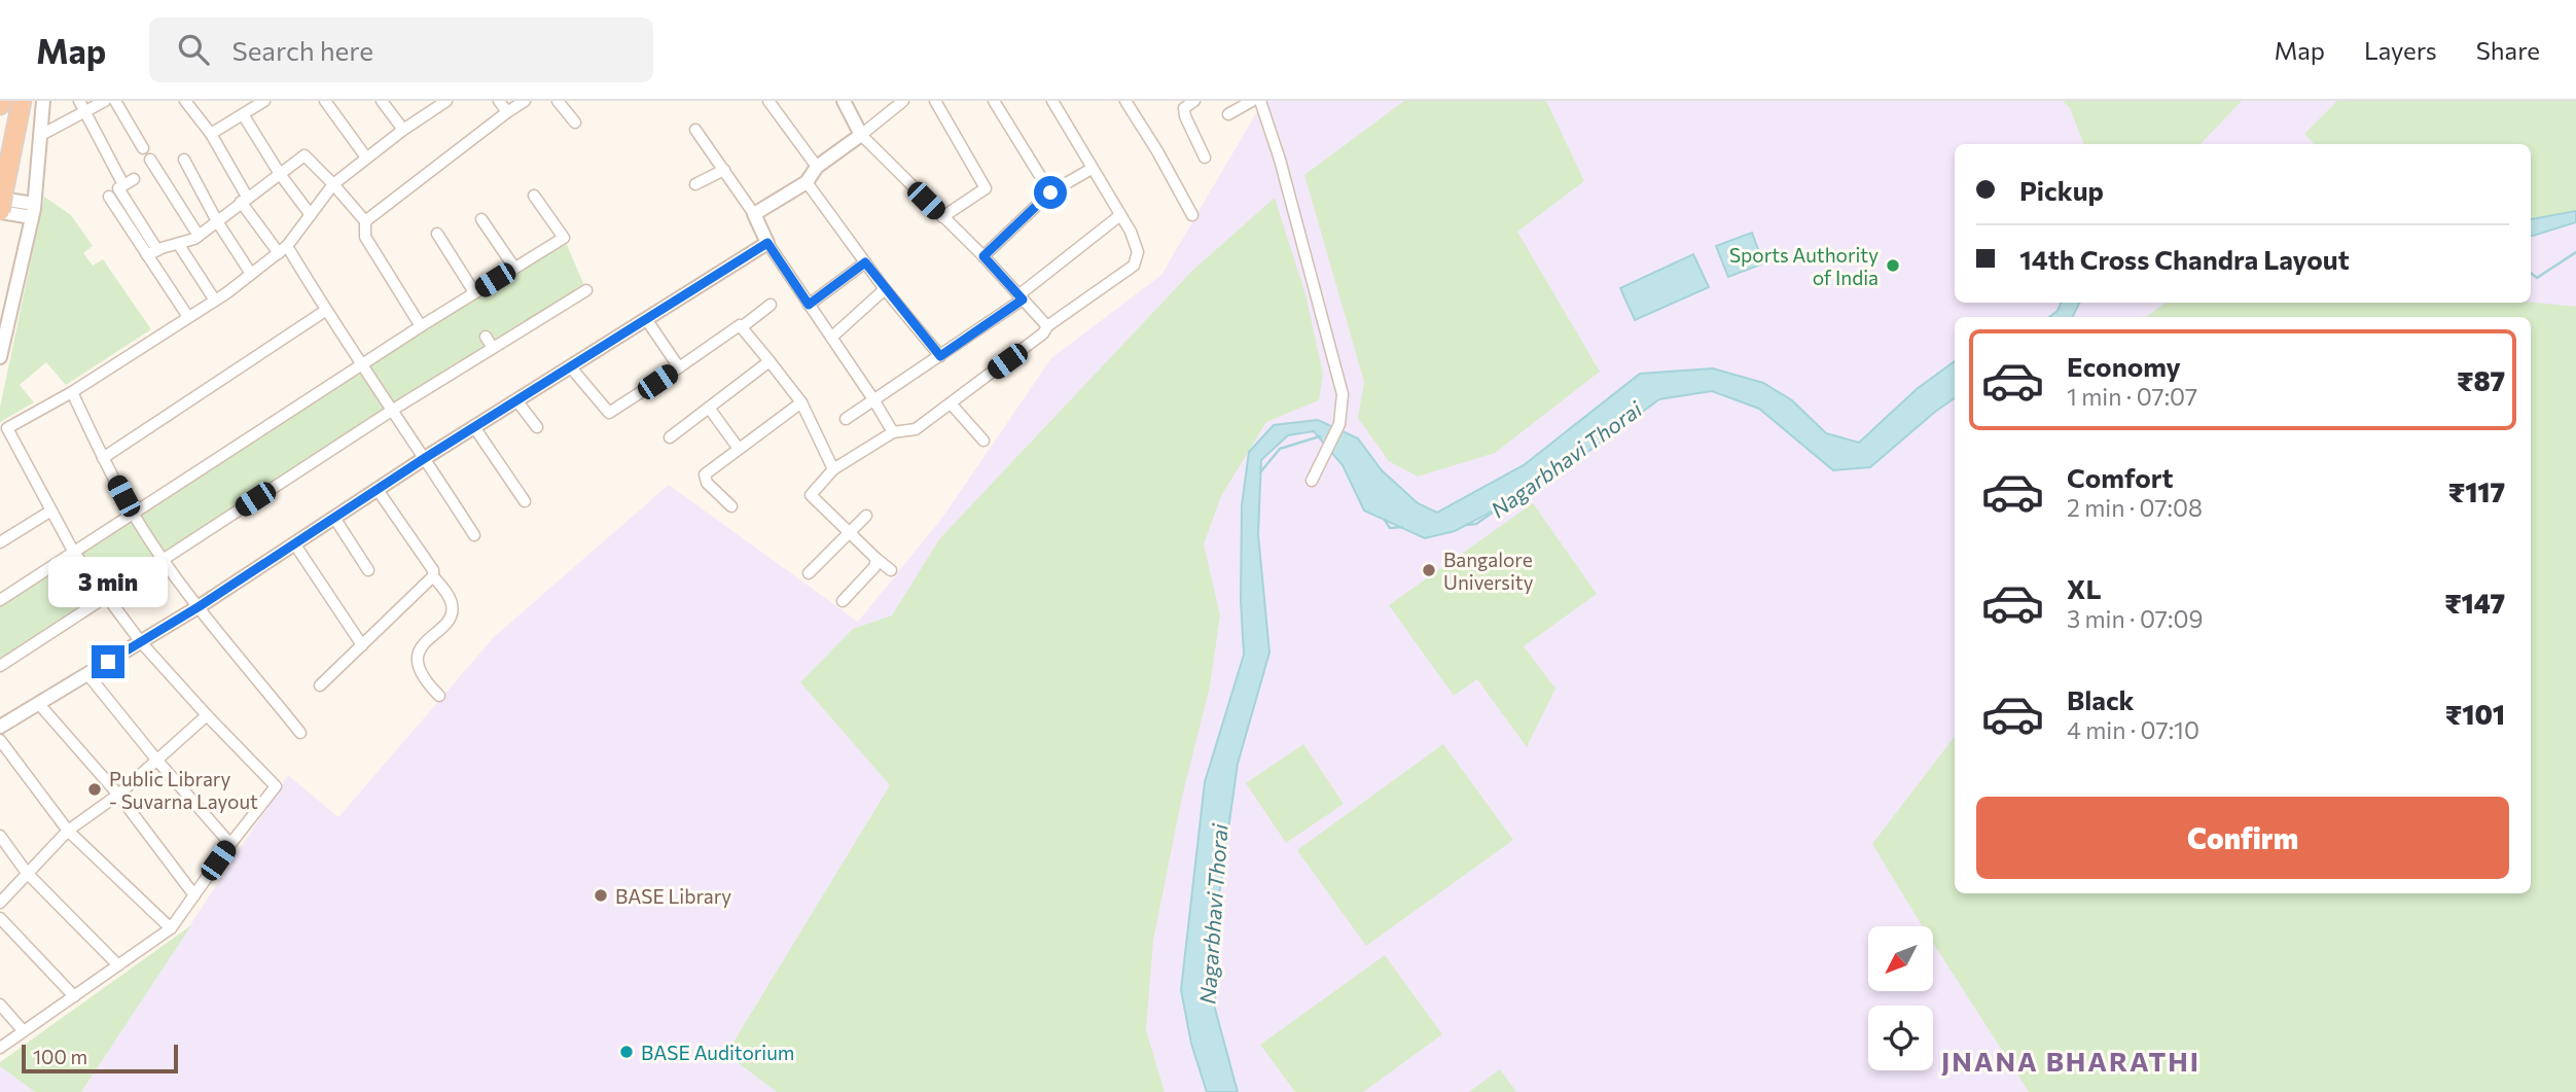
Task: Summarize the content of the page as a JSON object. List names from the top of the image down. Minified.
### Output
{"districts":["JNANA BHARATHI"],"water":["Nagarbhavi Thorai"],"places":["Sports Authority of India","Bangalore University","Public Library - Suvarna Layout","BASE Library","BASE Auditorium"],"scale_bar":"100 m","north":"bottom left","page":{"header":"Map","search":"Search here","nav":["Map","Layers","Share"],"banner":["Pickup","14th Cross Chandra Layout"],"list":[{"name":"Economy","note":"1 min · 07:07","value":"₹87"},{"name":"Comfort","note":"2 min · 07:08","value":"₹117"},{"name":"XL","note":"3 min · 07:09","value":"₹147"},{"name":"Black","note":"4 min · 07:10","value":"₹101"}],"bubble":"3 min","buttons":"Confirm","scale":"100 m"}}
